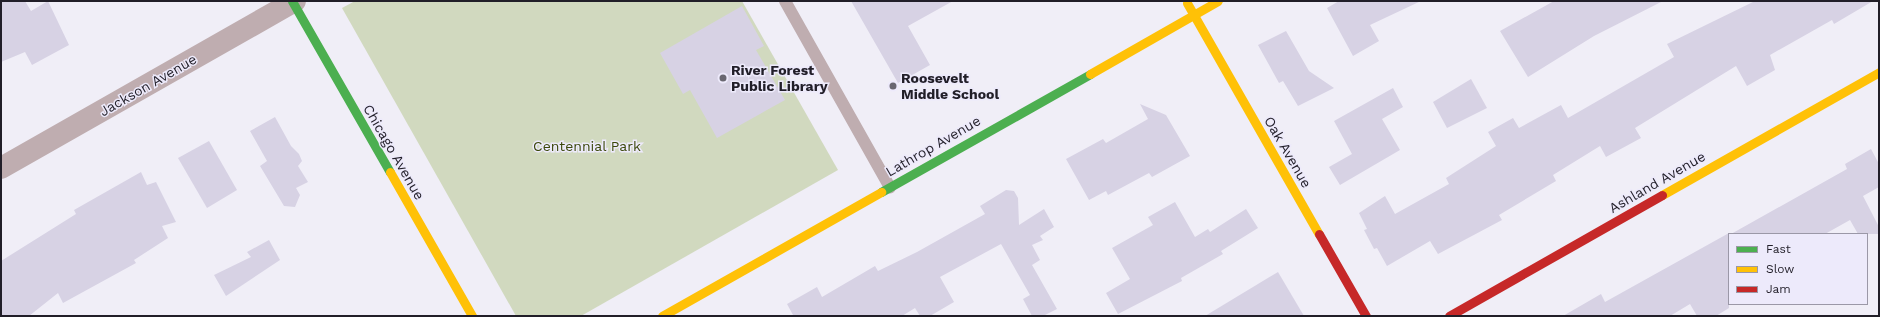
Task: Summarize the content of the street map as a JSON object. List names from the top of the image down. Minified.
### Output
{"streets":{"street":["Jackson Avenue","Lathrop Avenue","Chicago Avenue","Oak Avenue","Ashland Avenue"]},"crossings":[["Jackson Avenue","Chicago Avenue"],["Lathrop Avenue","Oak Avenue"]],"parks":["Centennial Park"],"places":["River Forest Public Library","Roosevelt Middle School"],"legend":["Fast","Slow","Jam"]}
